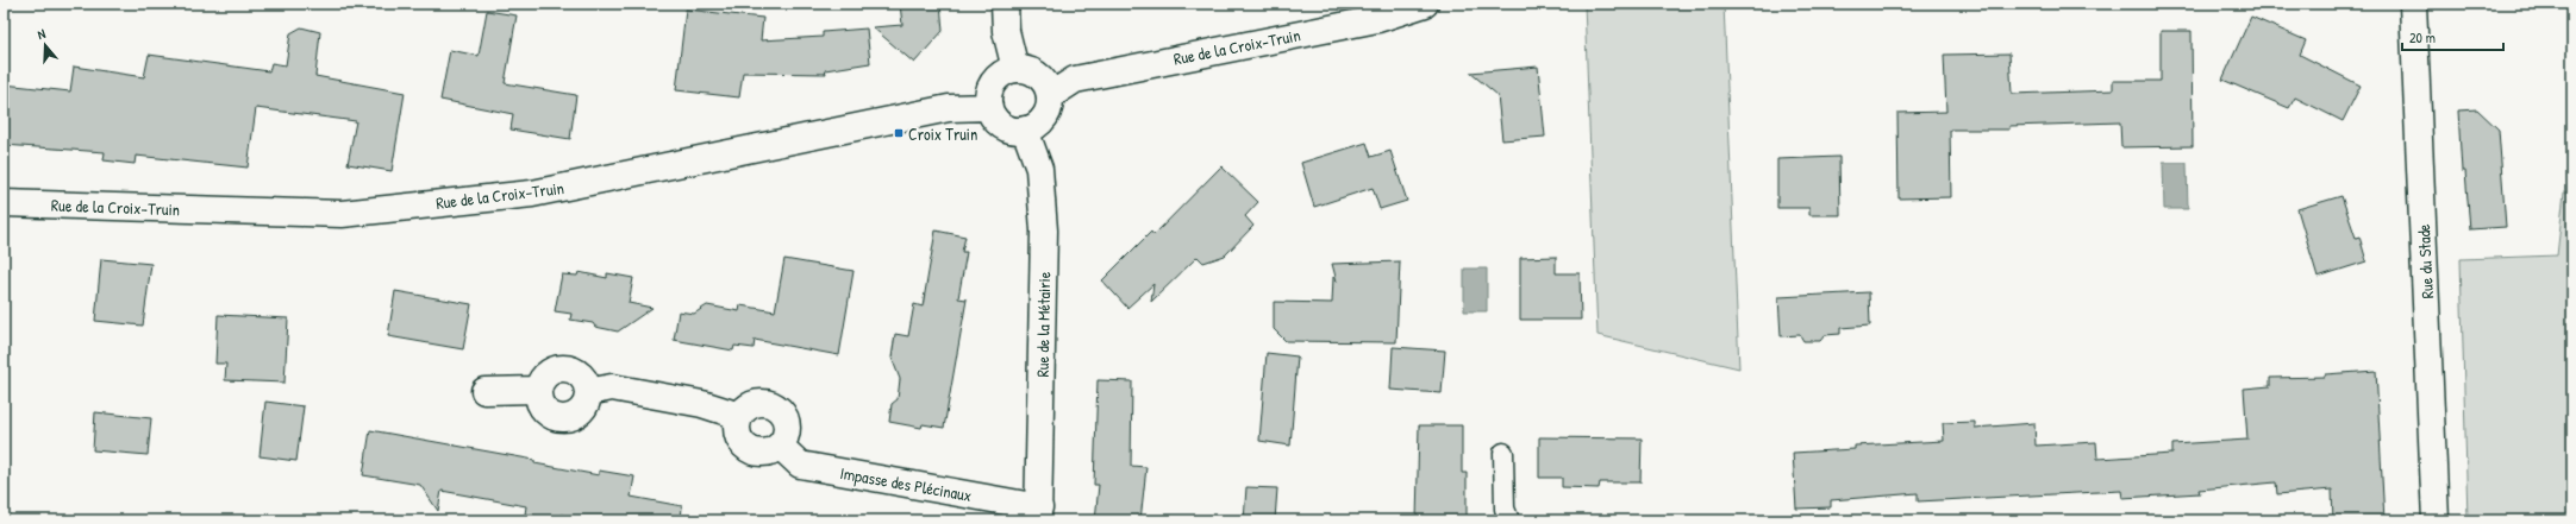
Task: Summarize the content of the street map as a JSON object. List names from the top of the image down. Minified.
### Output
{"streets":{"street":["Rue de la Croix-Truin","Rue du Stade","Rue de la Métairie","Impasse des Plécinaux"]},"crossings":[["Rue de la Croix-Truin","Rue de la Métairie"],["Rue de la Métairie","Impasse des Plécinaux"]],"places":{"transit":["Croix Truin"]},"scale_bar":"20 m","north":"top"}
